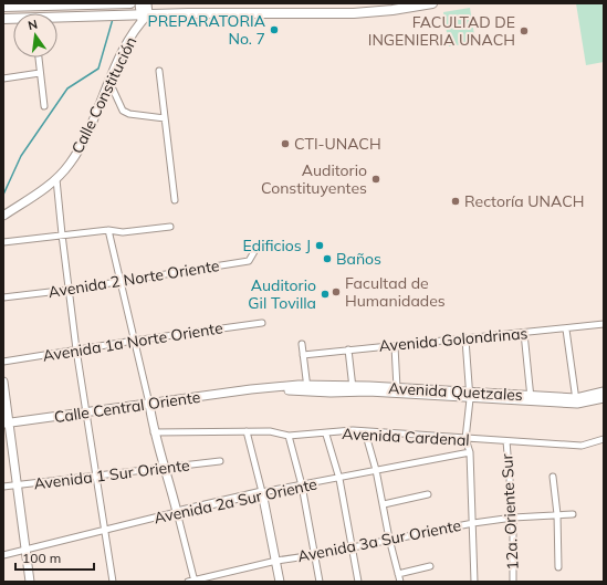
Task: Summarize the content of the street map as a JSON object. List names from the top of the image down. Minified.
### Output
{"streets":{"main road":["Calle Constitución","Avenida Quetzales","Calle Central Oriente","Avenida 2a Sur Oriente"],"street":["Avenida 2 Norte Oriente","Avenida Golondrinas","Avenida 1a Norte Oriente","Avenida Cardenal","Avenida 1 Sur Oriente","12a. Oriente Sur","Avenida 3a Sur Oriente"]},"crossings":[["Avenida Quetzales","Calle Central Oriente"],["Avenida Cardenal","12a. Oriente Sur"],["12a. Oriente Sur","Avenida 3a Sur Oriente"]],"places":["PREPARATORIA No. 7","FACULTAD DE INGENIERIA UNACH","CTI-UNACH","Auditorio Constituyentes","Rectoría UNACH","Edificios J","Baños","Facultad de Humanidades","Auditorio Gil Tovilla"],"scale_bar":"100 m","north":"top"}
